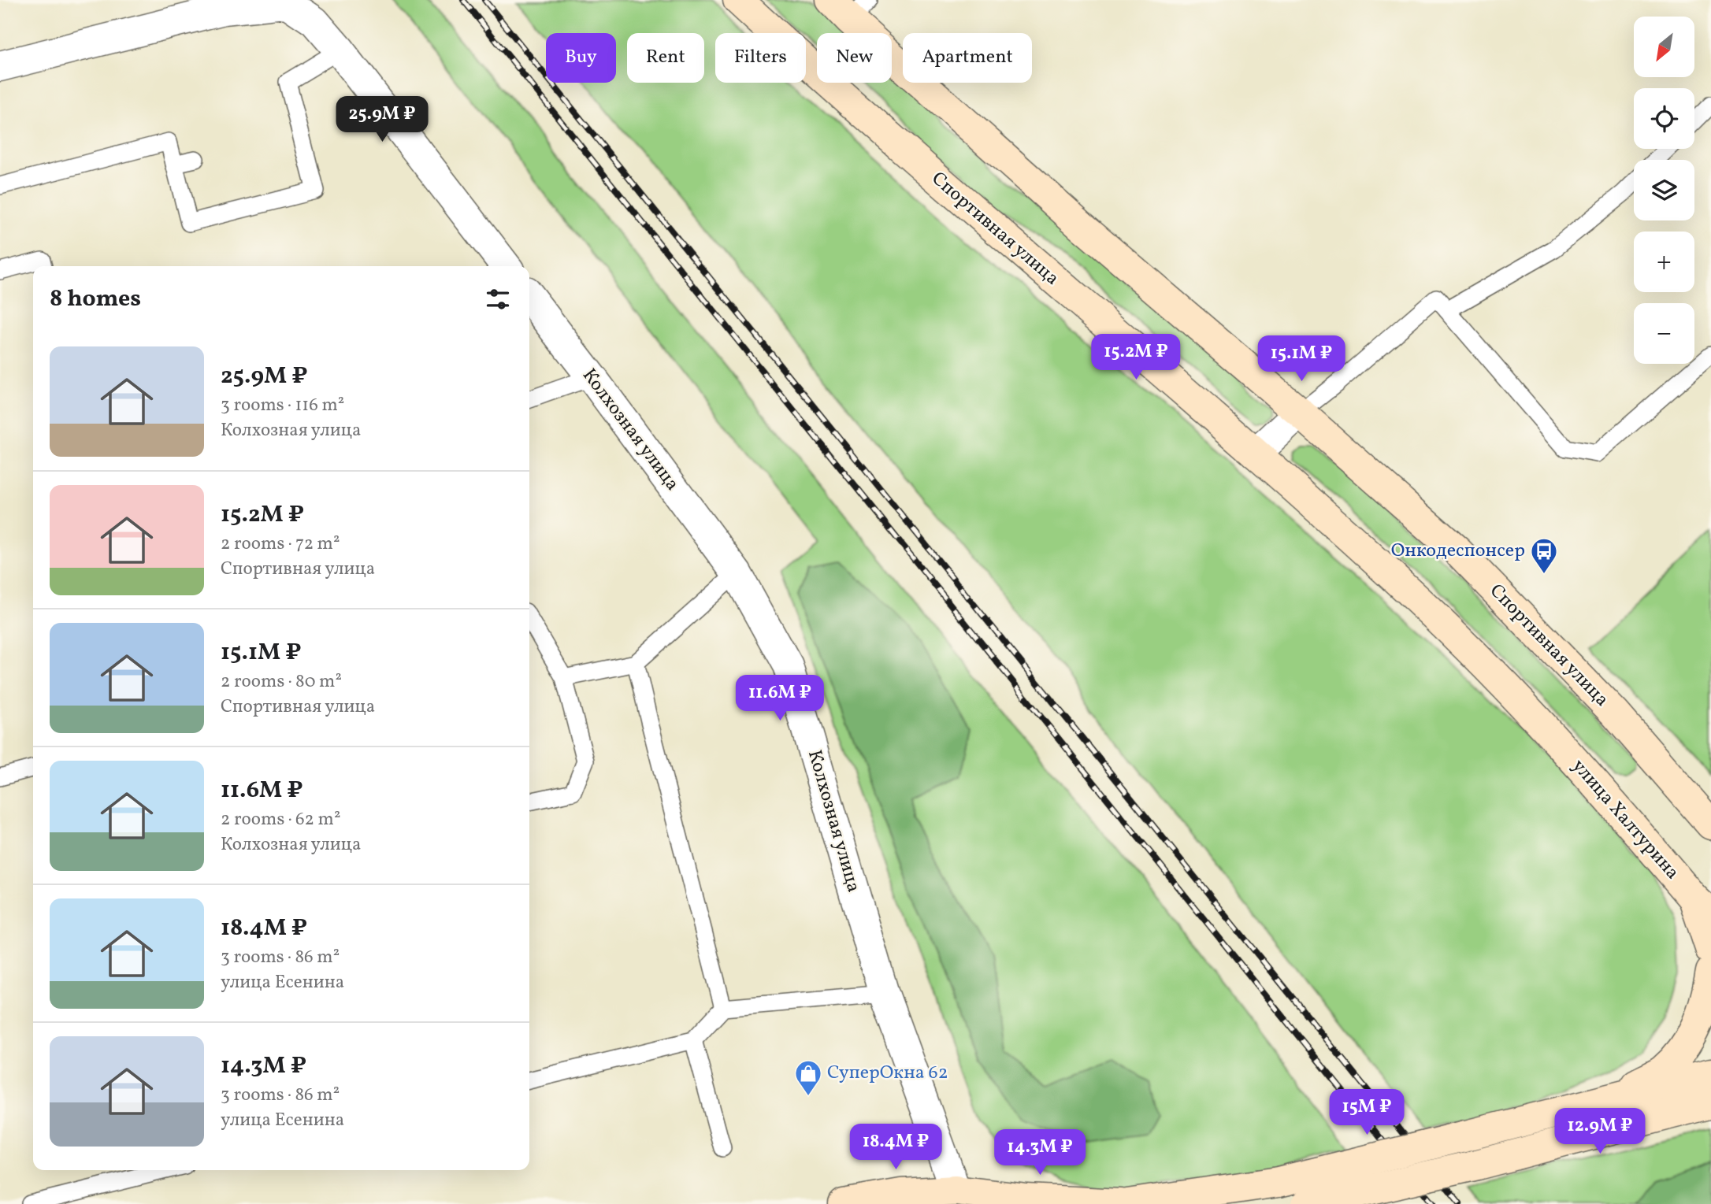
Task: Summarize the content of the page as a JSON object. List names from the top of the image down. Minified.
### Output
{"streets":{"main road":["Спортивная улица","улица Халтурина"],"street":["Колхозная улица"]},"crossings":[["Спортивная улица","улица Халтурина"]],"places":{"bus stop":["Онкодеспонсер"],"shop":["СуперОкна 62"]},"north":"bottom left","page":{"map_buttons":["+","−"],"chip":["Buy","Rent","Filters","New","Apartment"],"price":["25.9M ₽","15.2M ₽","15.1M ₽","11.6M ₽","15M ₽","12.9M ₽","18.4M ₽","14.3M ₽"],"heading":"8 homes","list":[{"name":"25.9M ₽","note":"3 rooms · 116 m² · Колхозная улица"},{"name":"15.2M ₽","note":"2 rooms · 72 m² · Спортивная улица"},{"name":"15.1M ₽","note":"2 rooms · 80 m² · Спортивная улица"},{"name":"11.6M ₽","note":"2 rooms · 62 m² · Колхозная улица"},{"name":"18.4M ₽","note":"3 rooms · 86 m² · улица Есенина"},{"name":"14.3M ₽","note":"3 rooms · 86 m² · улица Есенина"}]}}
